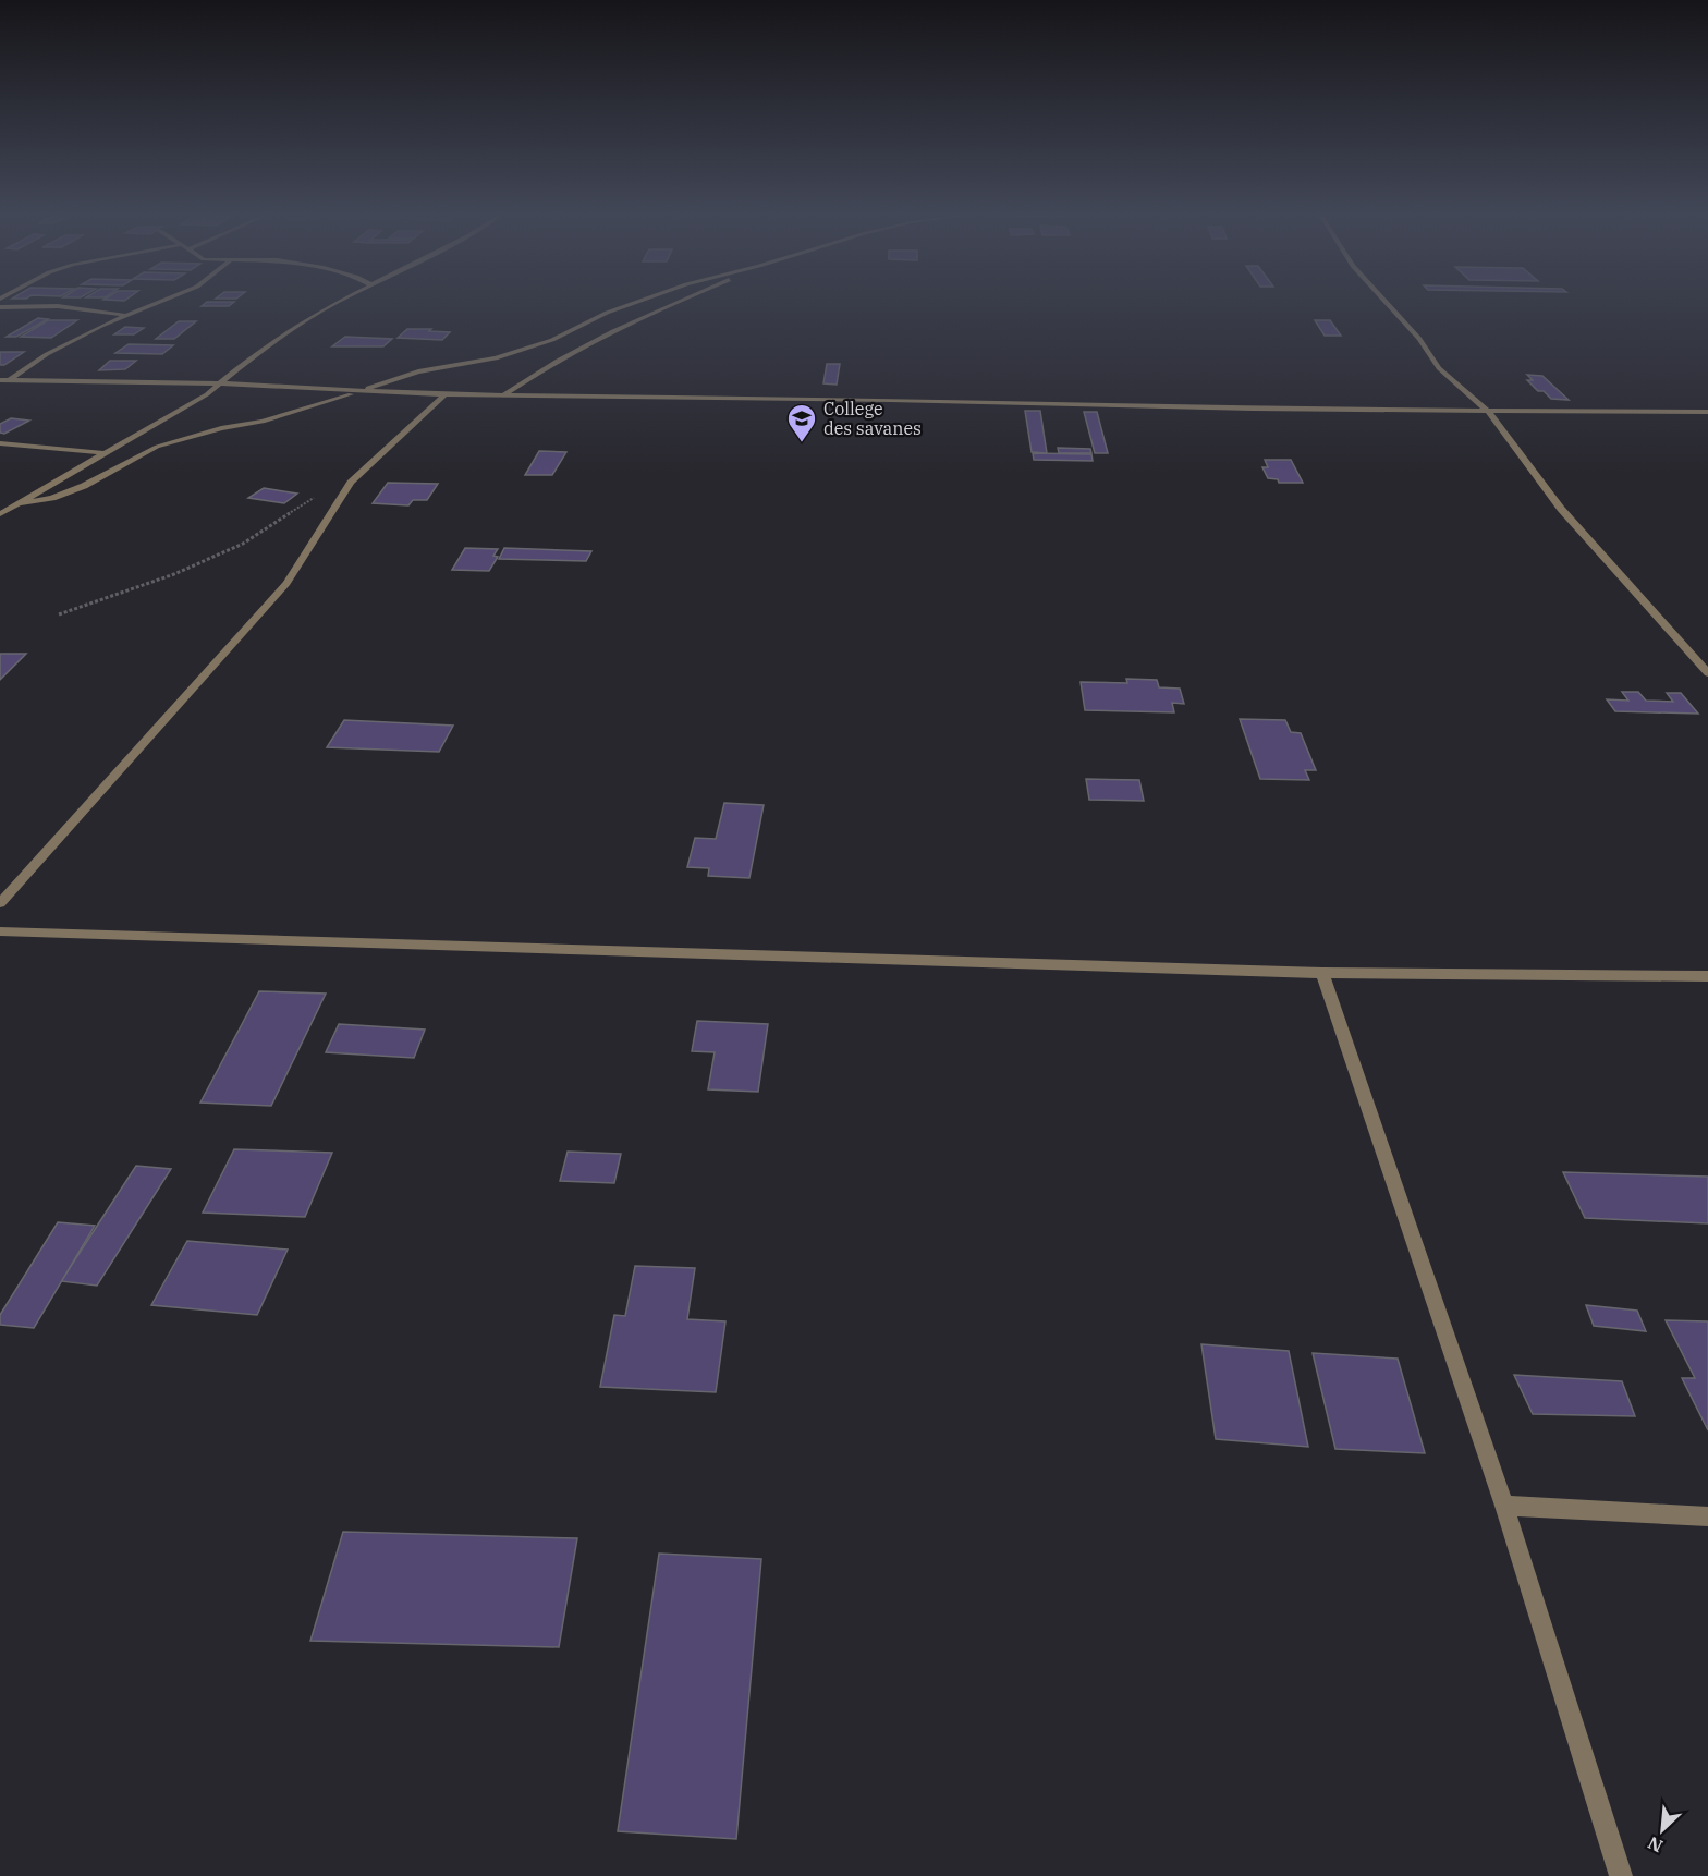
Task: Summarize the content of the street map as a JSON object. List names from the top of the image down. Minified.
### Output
{"places":{"school or university":["College des savanes"]},"north":"bottom left"}
